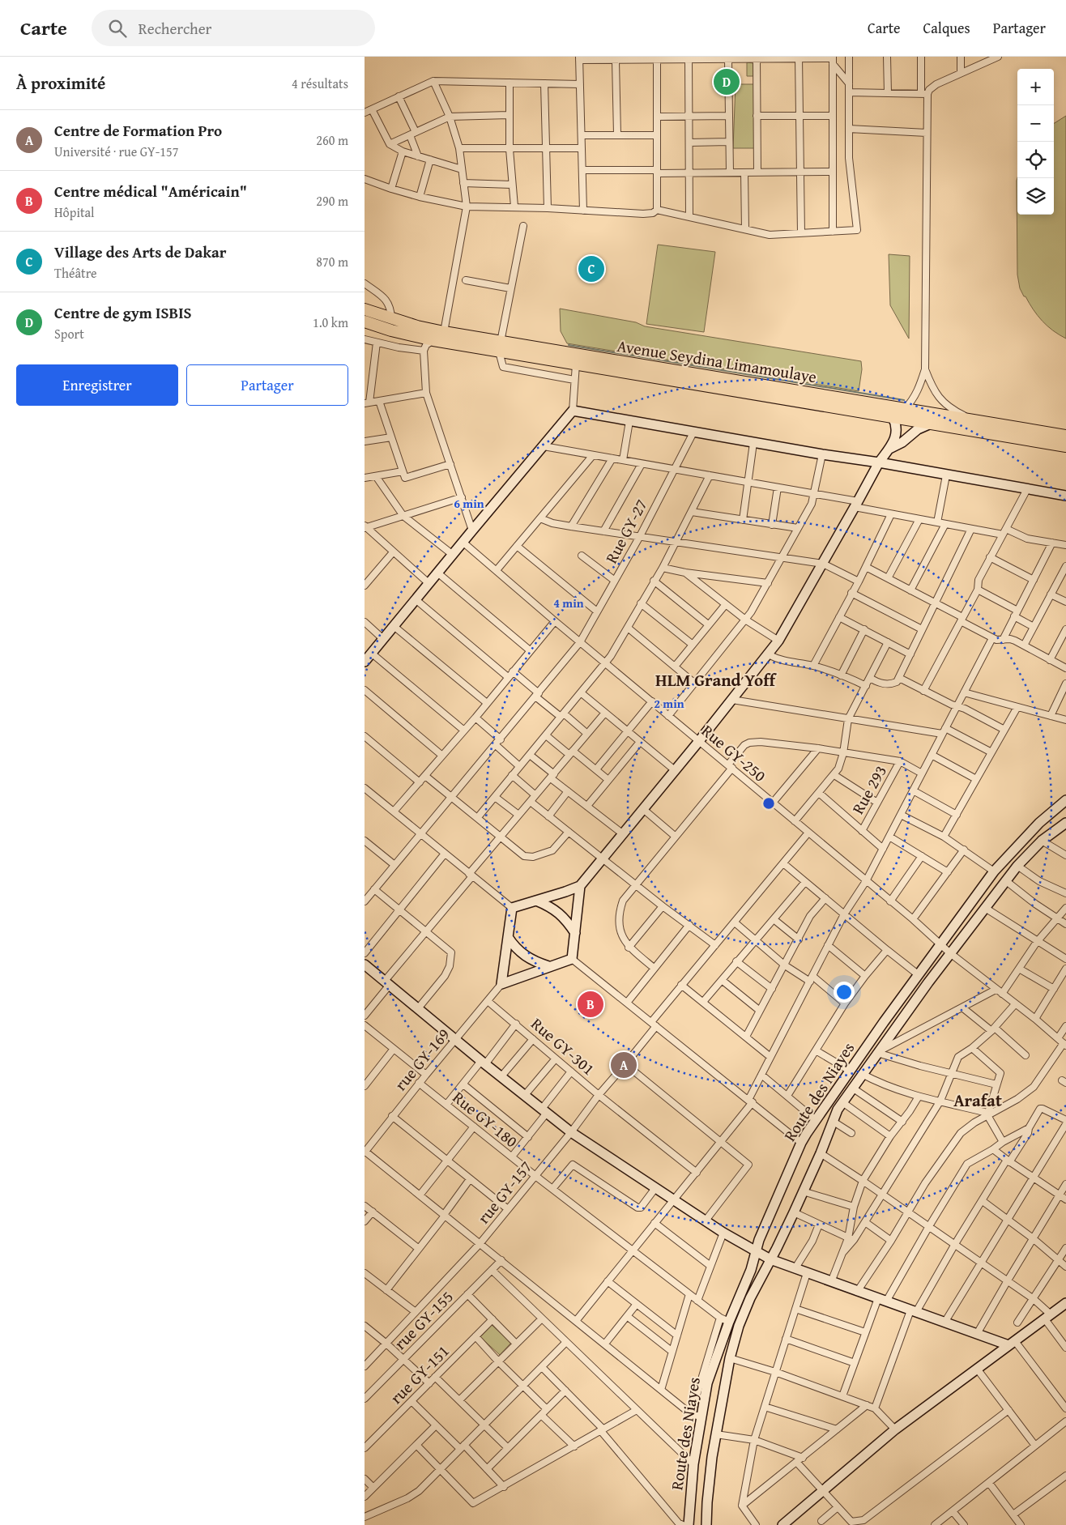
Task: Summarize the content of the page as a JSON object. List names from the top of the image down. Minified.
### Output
{"streets":{"highway":["Avenue Seydina Limamoulaye"],"street":["Rue GY-27","Rue GY-250","Rue 293","Rue GY-301","rue GY-169","Route des Niayes","Rue GY-180","rue GY-157","rue GY-155","rue GY-151"]},"crossings":[["Rue GY-27","Rue GY-250"],["Rue GY-250","Route des Niayes"],["Rue GY-250","rue GY-157"],["Rue GY-301","rue GY-169"],["Rue GY-301","rue GY-157"],["rue GY-169","Rue GY-180"],["Route des Niayes","Rue GY-180"],["Rue GY-180","rue GY-157"]],"districts":["HLM Grand Yoff","Arafat"],"page":{"header":"Carte","search":"Rechercher","nav":["Carte","Calques","Partager"],"heading":["À proximité","4 résultats"],"pins":["D","C","B","A"],"map_buttons":["+","−"],"list":[{"mark":"A","name":"Centre de Formation Pro","note":"Université · rue GY-157","value":"260 m"},{"mark":"B","name":"Centre médical \"Américain\"","note":"Hôpital","value":"290 m"},{"mark":"C","name":"Village des Arts de Dakar","note":"Théâtre","value":"870 m"},{"mark":"D","name":"Centre de gym ISBIS","note":"Sport","value":"1.0 km"}],"buttons":["Enregistrer","Partager"]},"rings":["6 min","4 min","2 min"]}
